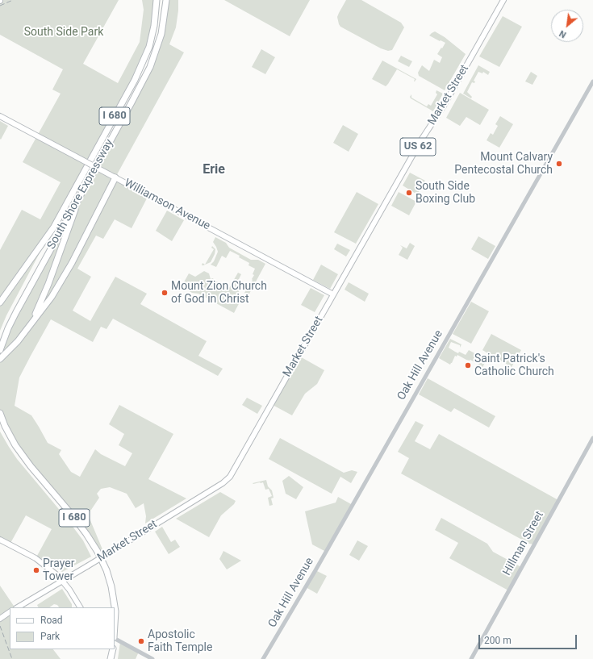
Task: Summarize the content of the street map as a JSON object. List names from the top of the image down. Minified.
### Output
{"streets":{"highway":["I 680","South Shore Expressway"],"main road":["Market Street","US 62","Williamson Avenue"],"street":["Oak Hill Avenue","Hillman Street"]},"crossings":[["Market Street","Williamson Avenue"]],"districts":["Erie"],"parks":["South Side Park"],"places":["Mount Calvary Pentecostal Church","South Side Boxing Club","Mount Zion Church of God in Christ","Saint Patrick's Catholic Church","Prayer Tower","Apostolic Faith Temple"],"legend":["Road","Park"],"scale_bar":"200 m","north":"bottom left"}
